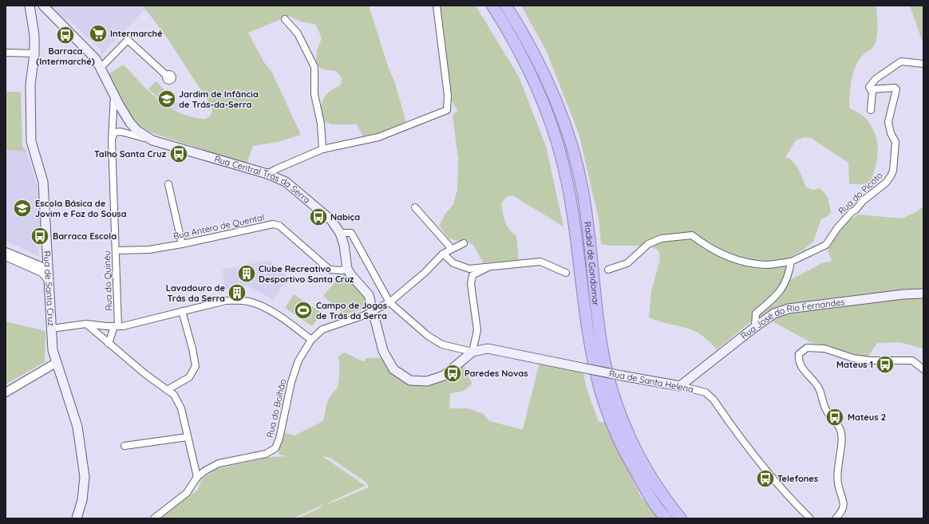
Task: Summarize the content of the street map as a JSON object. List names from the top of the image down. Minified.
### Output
{"streets":{"highway":["Radial de Gondomar"],"main road":["Rua Central Trás da Serra","Rua de Santa Cruz","Rua José do Rio Fernandes","Rua de Santa Helena"],"street":["Rua do Picoto","Rua Antero de Quental","Rua do Quinéu","Rua do Bolhão"]},"crossings":[["Rua Central Trás da Serra","Rua Antero de Quental"],["Rua Central Trás da Serra","Rua do Quinéu"],["Rua Central Trás da Serra","Rua de Santa Cruz"],["Rua Antero de Quental","Rua do Quinéu"],["Rua José do Rio Fernandes","Rua de Santa Helena"]],"places":{"supermarket":["Intermarché"],"bus stop":["Barraca (Intermarché)","Talho Santa Cruz","Nabiça","Barraca Escola","Mateus 1","Paredes Novas","Mateus 2","Telefones"],"school or university":["Jardim de Infância de Trás-da-Serra","Escola Básica de Jovim e Foz do Sousa"],"building":["Clube Recreativo Desportivo Santa Cruz","Lavadouro de Trás da Serra"],"sports":["Campo de Jogos de Trás da Serra"]}}
